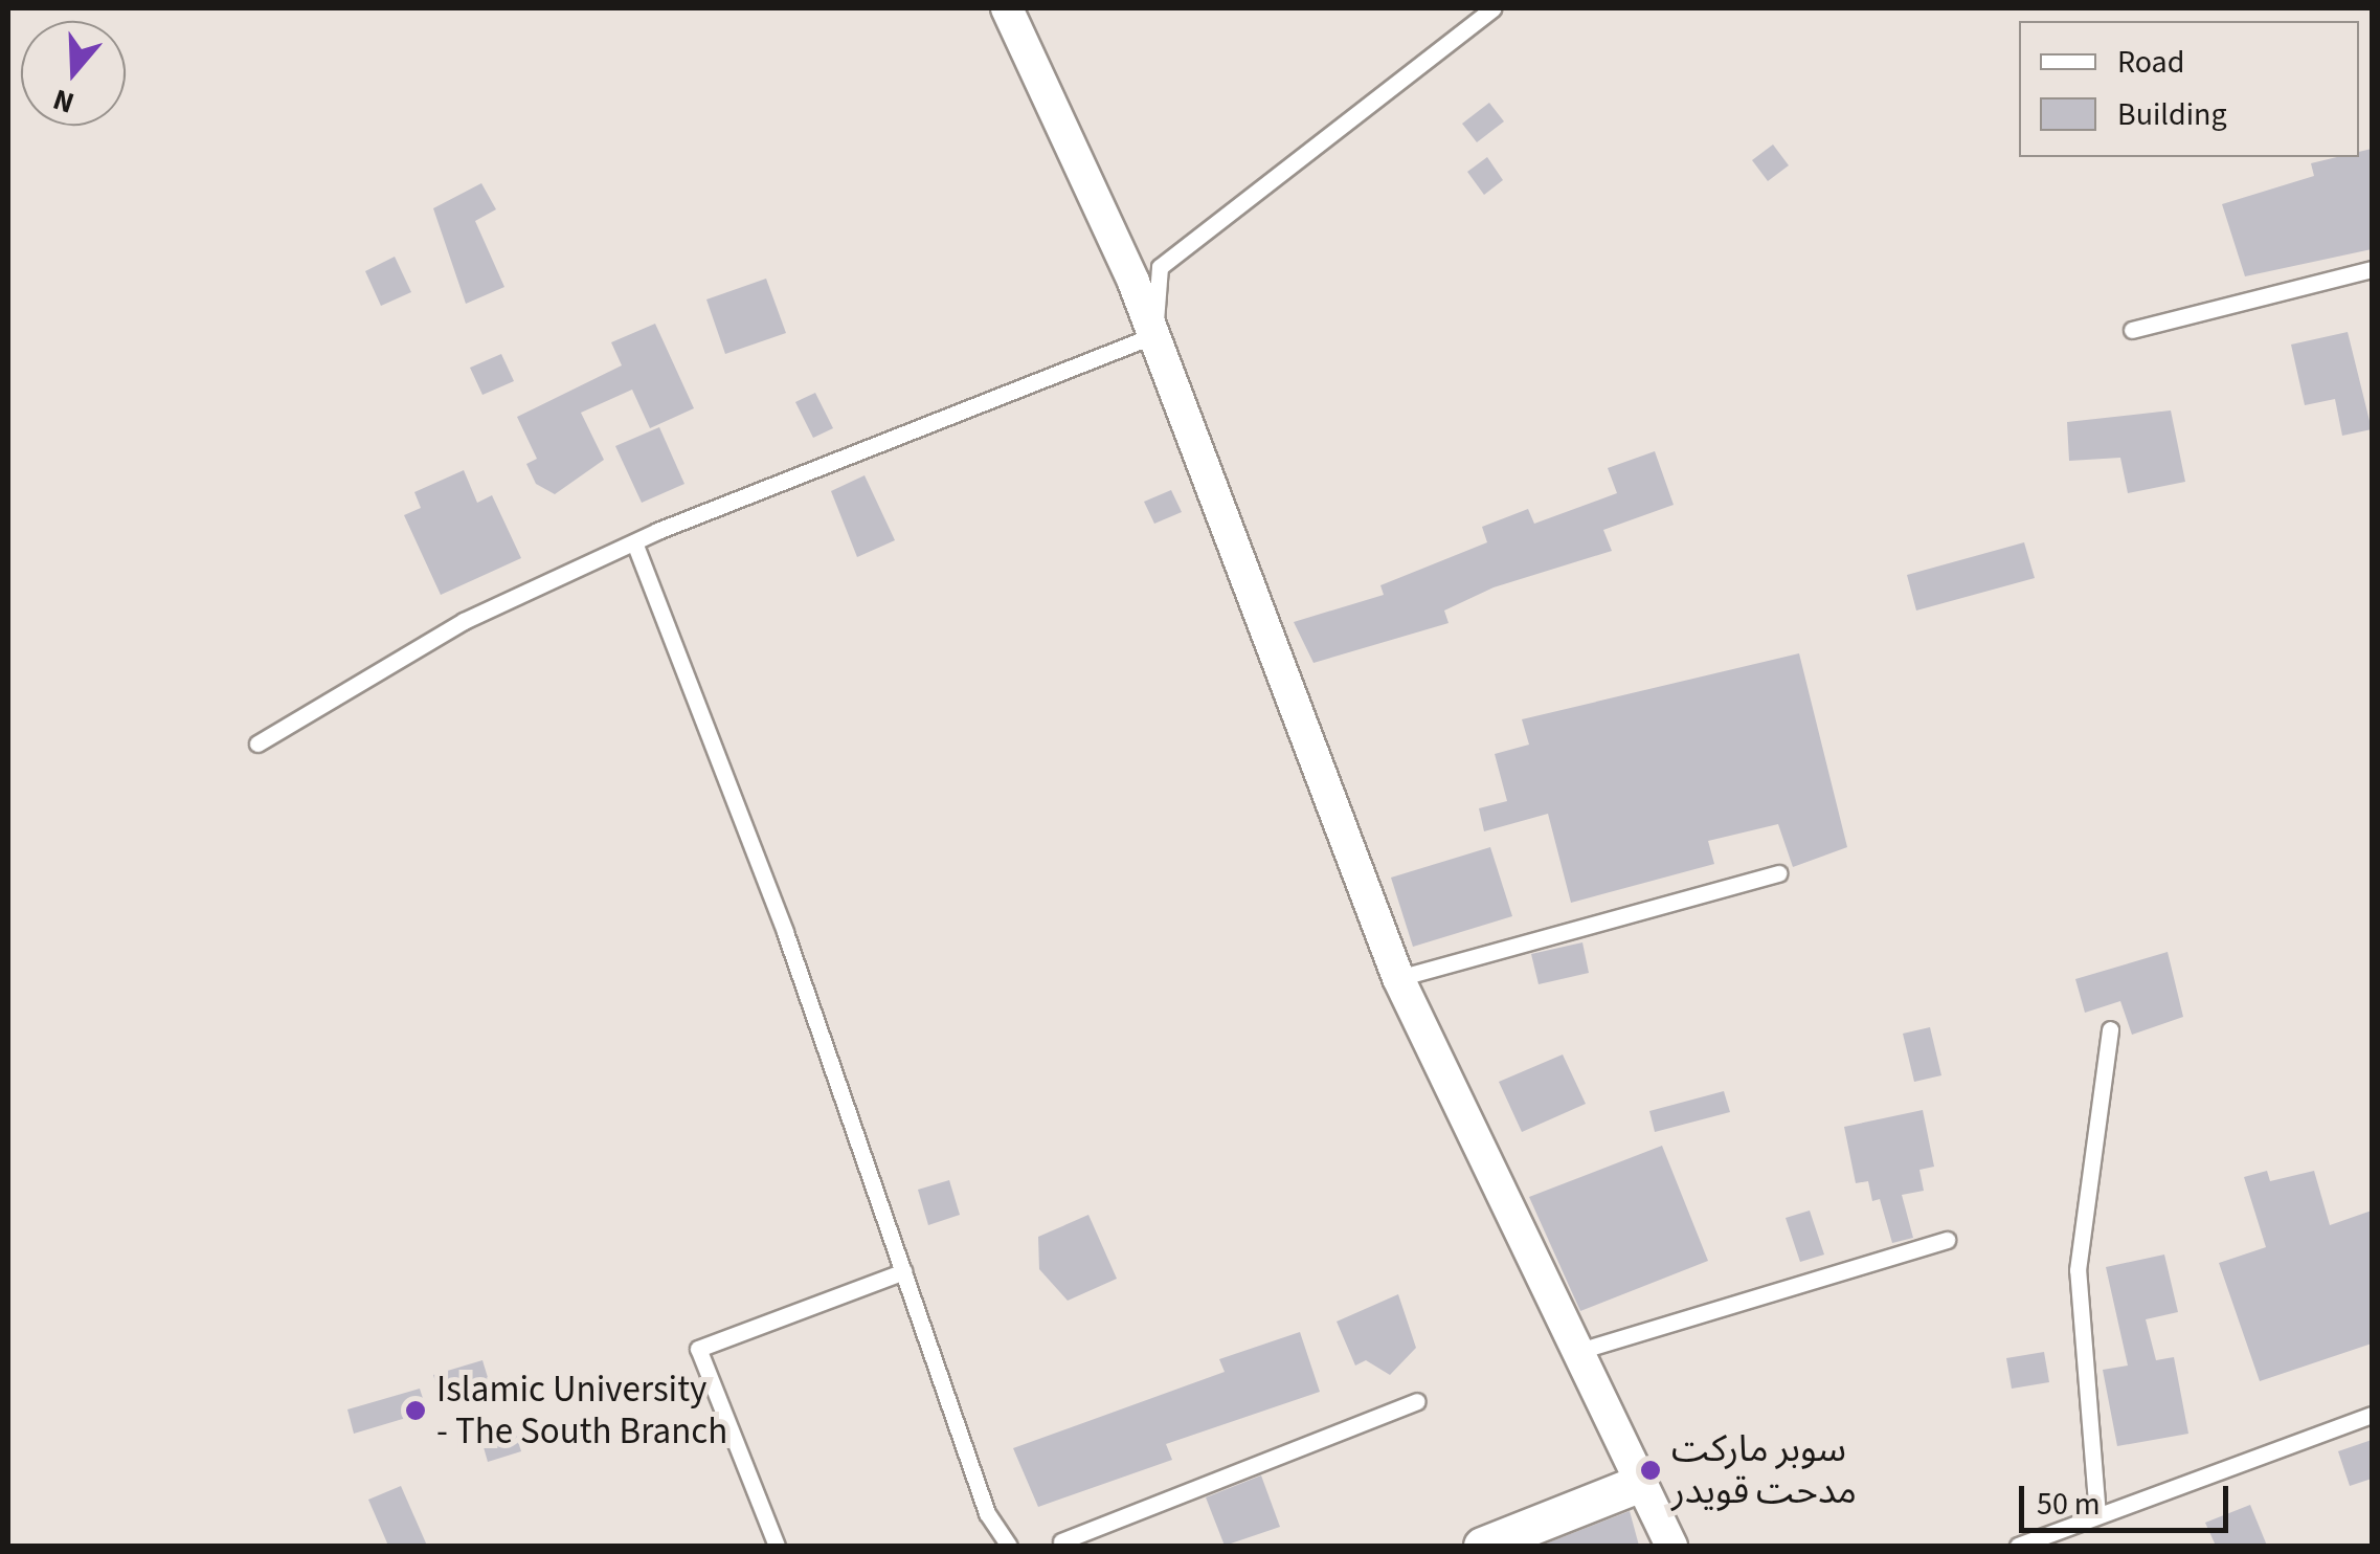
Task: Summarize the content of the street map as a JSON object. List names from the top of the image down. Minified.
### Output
{"places":["Islamic University - The South Branch","سوبر ماركت مدحت قويدر"],"legend":["Road","Building"],"scale_bar":"50 m","north":"bottom"}
